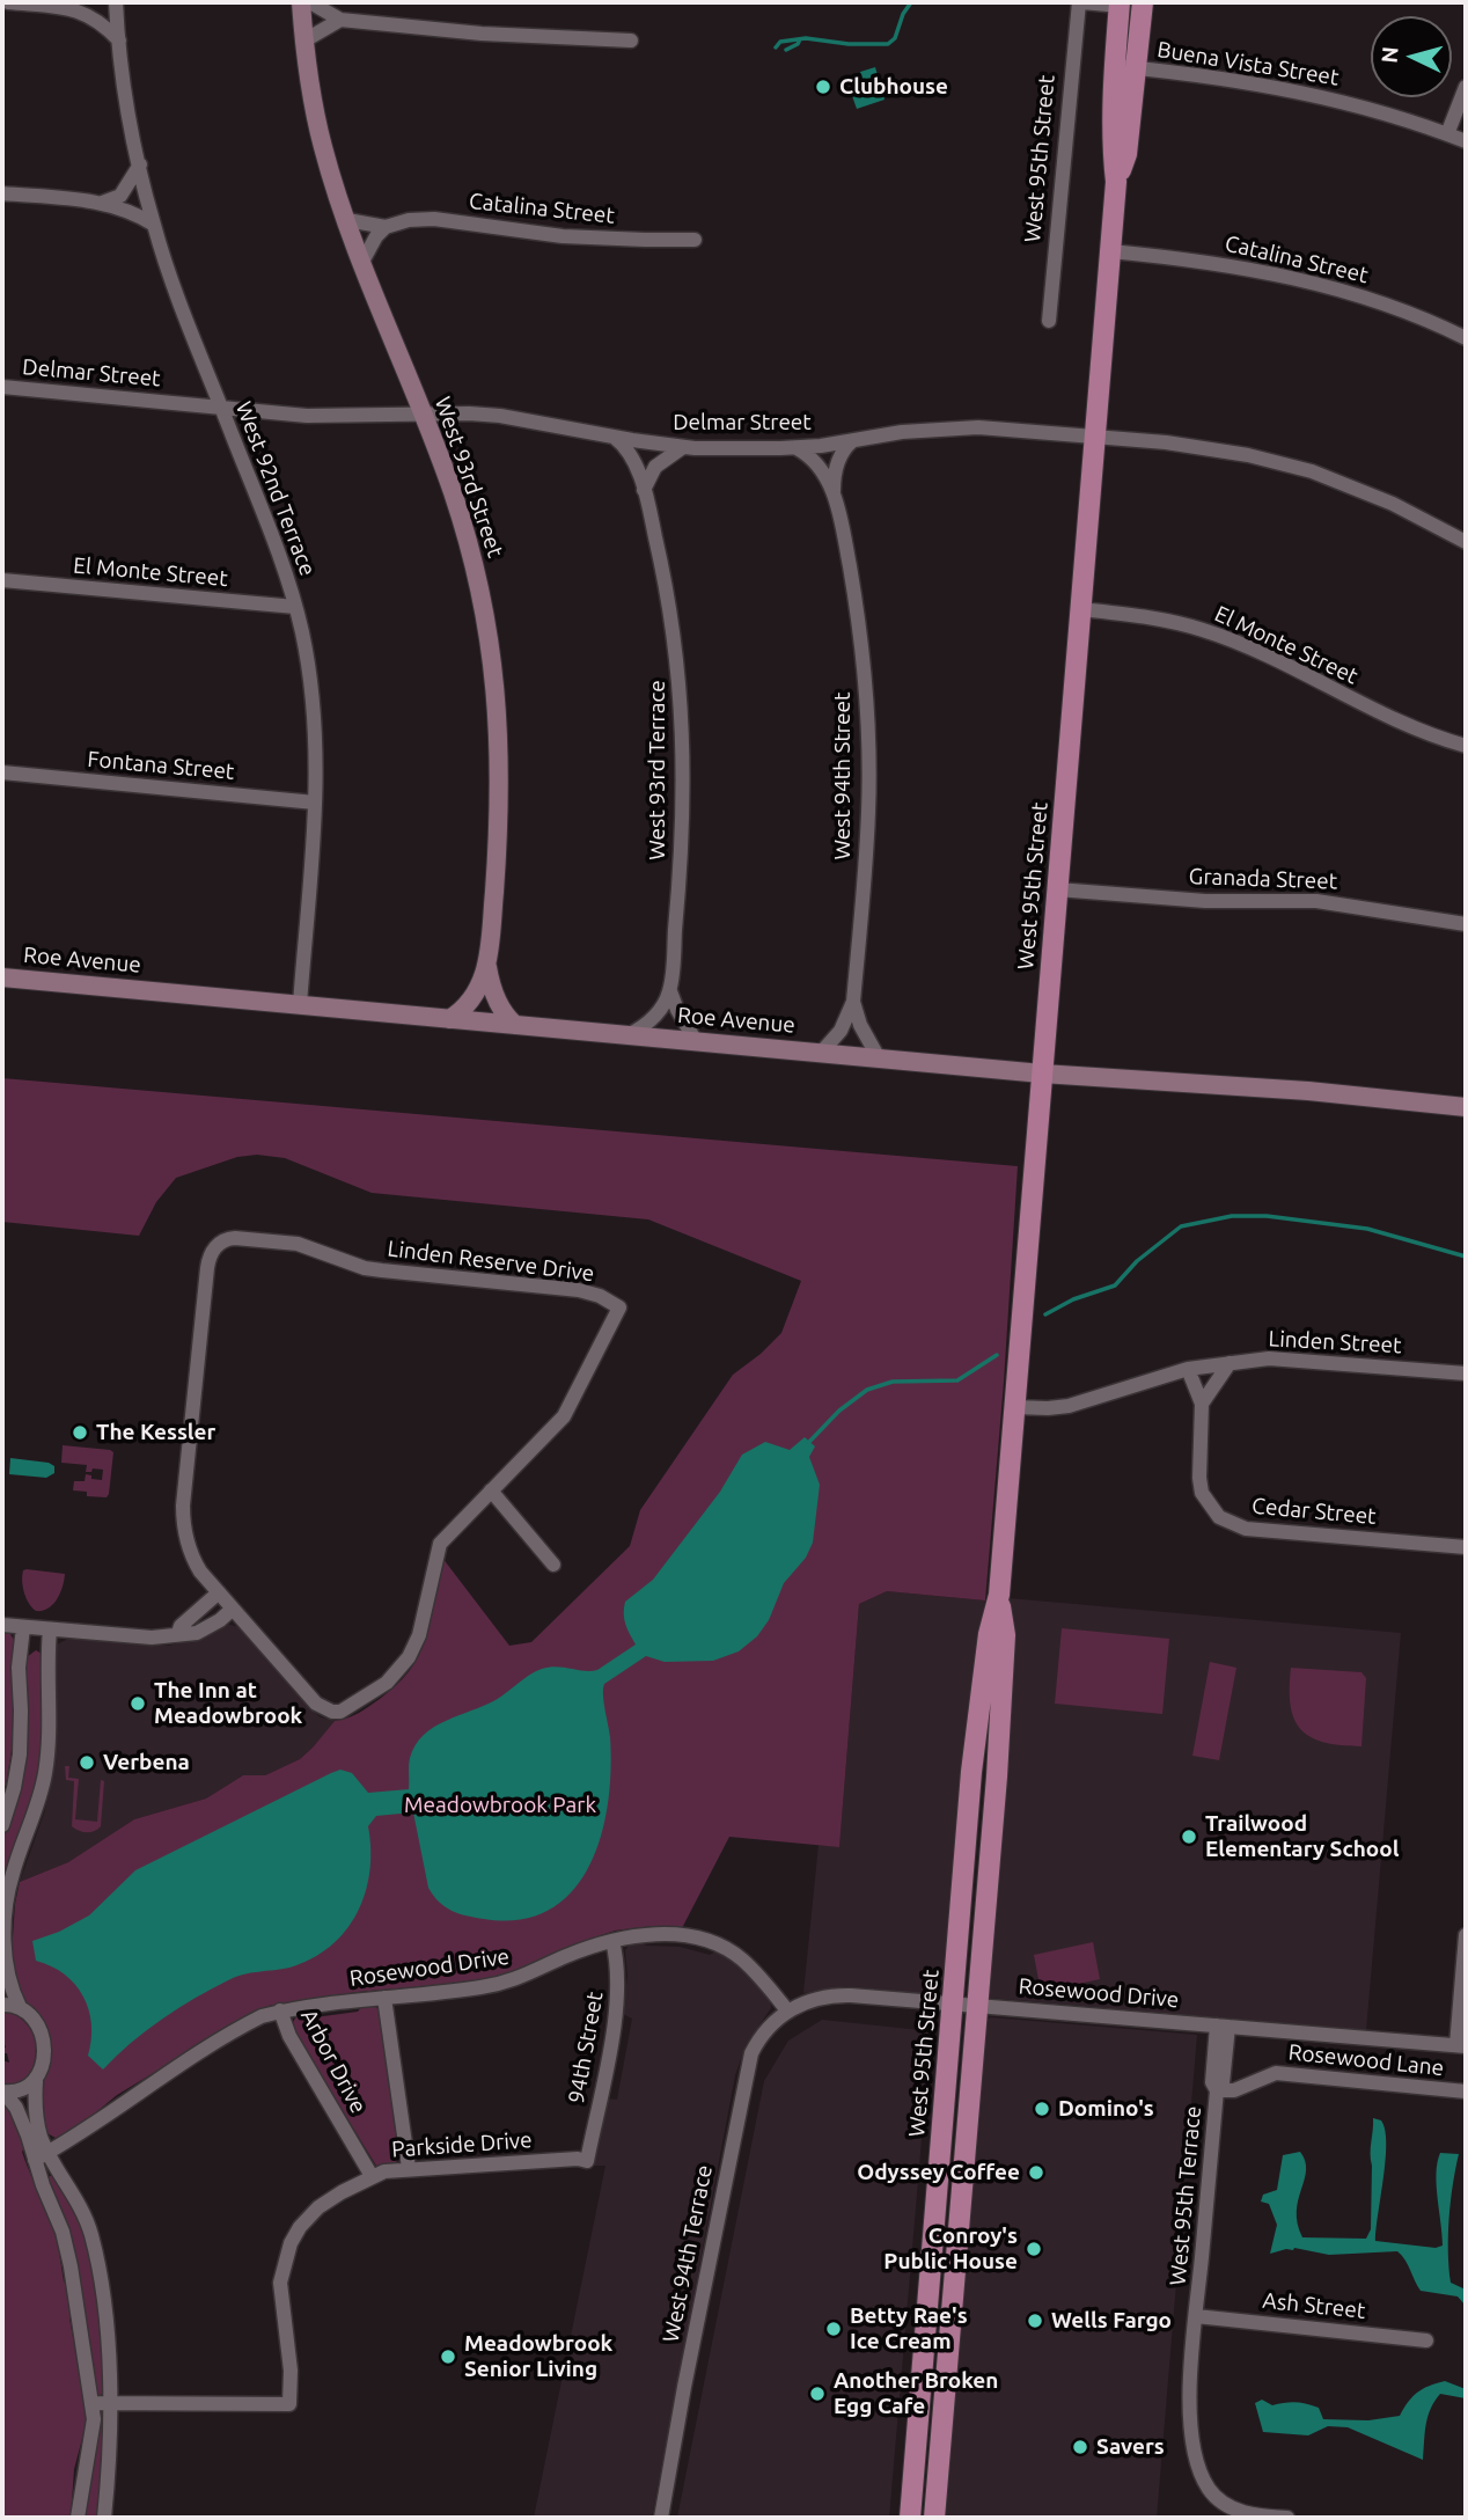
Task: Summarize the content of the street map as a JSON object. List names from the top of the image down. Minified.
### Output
{"streets":{"main road":["West 95th Street","West 93rd Street","Roe Avenue"],"street":["Buena Vista Street","Catalina Street","Delmar Street","West 92nd Terrace","El Monte Street","Fontana Street","West 93rd Terrace","West 94th Street","Granada Street","Linden Reserve Drive","Linden Street","Cedar Street","Rosewood Drive","94th Street","Rosewood Lane","Arbor Drive","Parkside Drive","West 95th Terrace","West 94th Terrace","Ash Street"]},"crossings":[["Buena Vista Street","West 95th Street"],["West 95th Street","Catalina Street"],["West 95th Street","Delmar Street"],["West 95th Street","El Monte Street"],["West 95th Street","Granada Street"],["West 95th Street","Roe Avenue"],["West 95th Street","Linden Street"],["West 95th Street","Rosewood Drive"],["Catalina Street","West 93rd Street"],["Delmar Street","West 93rd Street"],["Delmar Street","West 92nd Terrace"],["Delmar Street","West 93rd Terrace"],["Delmar Street","West 94th Street"],["West 93rd Street","Roe Avenue"],["West 92nd Terrace","El Monte Street"],["West 92nd Terrace","Fontana Street"],["West 92nd Terrace","Roe Avenue"],["West 94th Street","Roe Avenue"],["Linden Street","Cedar Street"],["Rosewood Drive","94th Street"],["Rosewood Drive","Arbor Drive"],["Rosewood Drive","West 95th Terrace"],["Rosewood Drive","West 94th Terrace"],["94th Street","Parkside Drive"],["Rosewood Lane","West 95th Terrace"],["Arbor Drive","Parkside Drive"],["West 95th Terrace","Ash Street"]],"parks":["Meadowbrook Park"],"places":["Clubhouse","The Kessler","The Inn at Meadowbrook","Verbena","Trailwood Elementary School","Domino's","Odyssey Coffee","Conroy's Public House","Wells Fargo","Betty Rae's Ice Cream","Meadowbrook Senior Living","Another Broken Egg Cafe","Savers"],"north":"left"}
